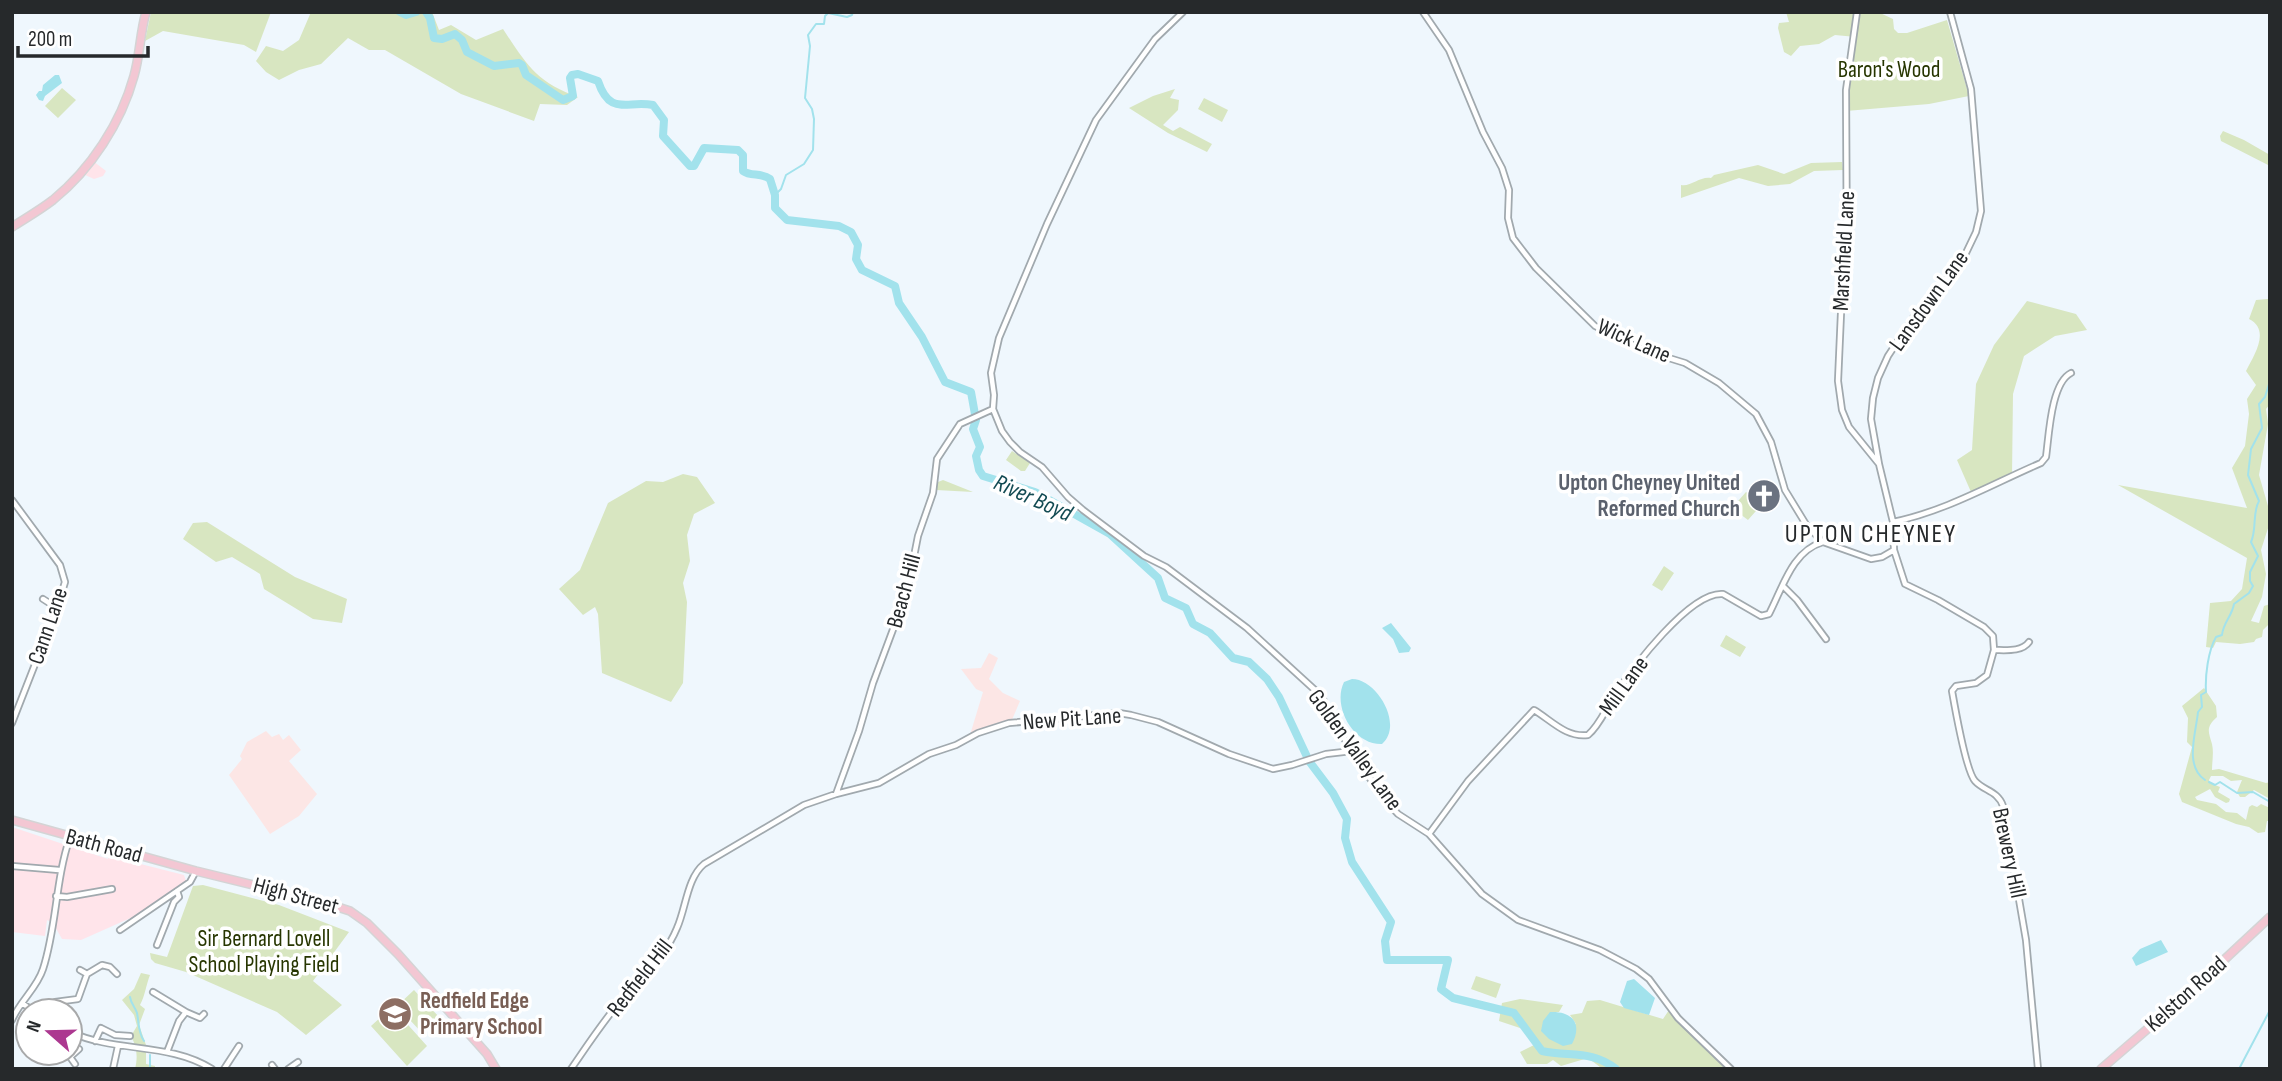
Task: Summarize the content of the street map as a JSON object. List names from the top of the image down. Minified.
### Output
{"streets":{"main road":["Bath Road","High Street","Kelston Road"],"street":["Marshfield Lane","Lansdown Lane","Wick Lane","Beach Hill","Cann Lane","Mill Lane","New Pit Lane","Golden Valley Lane","Brewery Hill","Redfield Hill"]},"crossings":[["Marshfield Lane","Lansdown Lane"],["Wick Lane","Mill Lane"],["Beach Hill","New Pit Lane"],["Beach Hill","Golden Valley Lane"],["Beach Hill","Redfield Hill"],["Mill Lane","Golden Valley Lane"],["New Pit Lane","Golden Valley Lane"],["New Pit Lane","Redfield Hill"],["Bath Road","High Street"]],"districts":["UPTON CHEYNEY"],"water":["River Boyd"],"parks":["Baron's Wood","Sir Bernard Lovell School Playing Field"],"places":{"church":["Upton Cheyney United Reformed Church"],"school or university":["Redfield Edge Primary School"]},"scale_bar":"200 m","north":"left"}
